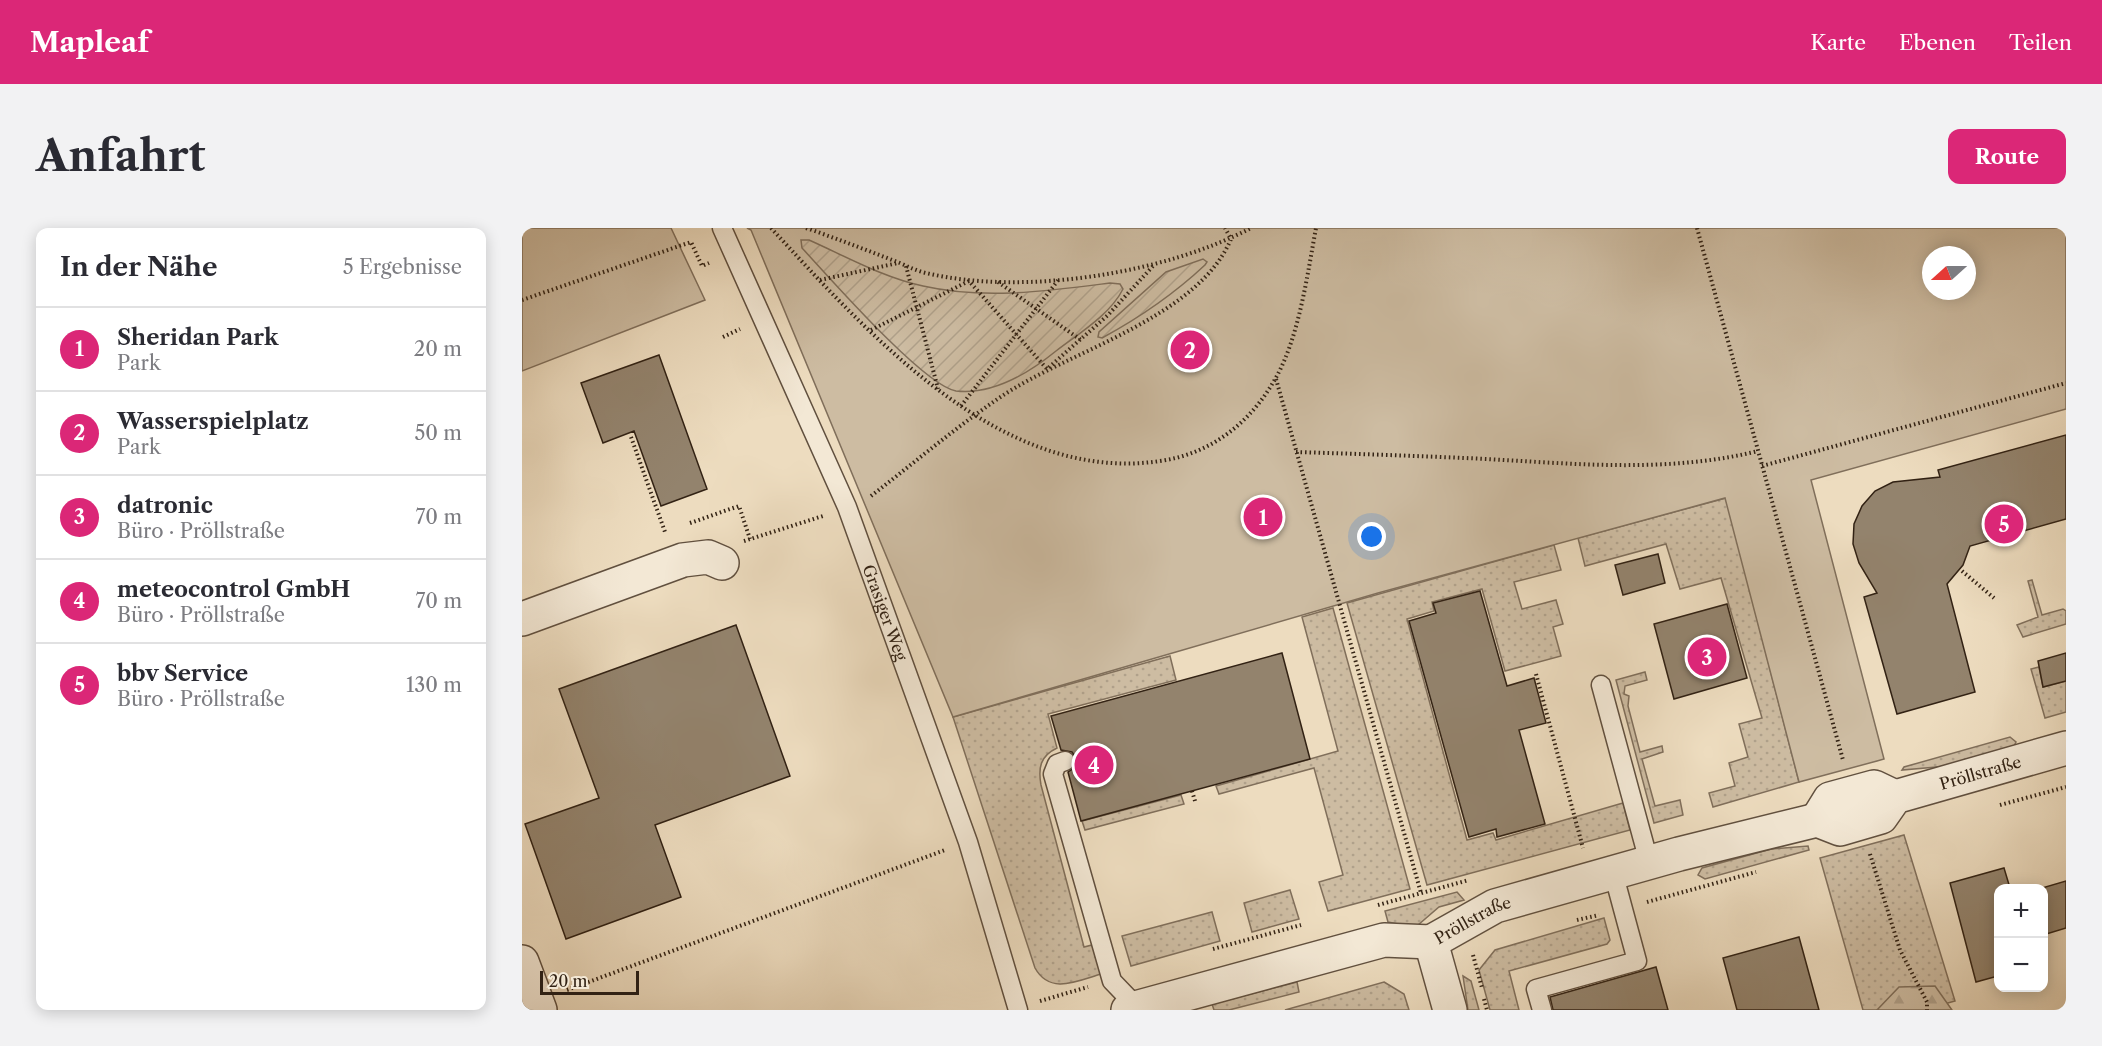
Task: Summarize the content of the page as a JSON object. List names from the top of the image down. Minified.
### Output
{"streets":{"street":["Pröllstraße"],"lane":["Grasiger Weg"]},"scale_bar":"20 m","north":"left","page":{"header":"Mapleaf","nav":["Karte","Ebenen","Teilen"],"buttons":"Route","title":"Anfahrt","heading":["In der Nähe","5 Ergebnisse"],"list":[{"mark":"1","name":"Sheridan Park","note":"Park","value":"20 m"},{"mark":"2","name":"Wasserspielplatz","note":"Park","value":"50 m"},{"mark":"3","name":"datronic","note":"Büro · Pröllstraße","value":"70 m"},{"mark":"4","name":"meteocontrol GmbH","note":"Büro · Pröllstraße","value":"70 m"},{"mark":"5","name":"bbv Service","note":"Büro · Pröllstraße","value":"130 m"}],"pins":["2","1","5","3","4"],"map_buttons":["+","−"],"scale":"20 m"}}
